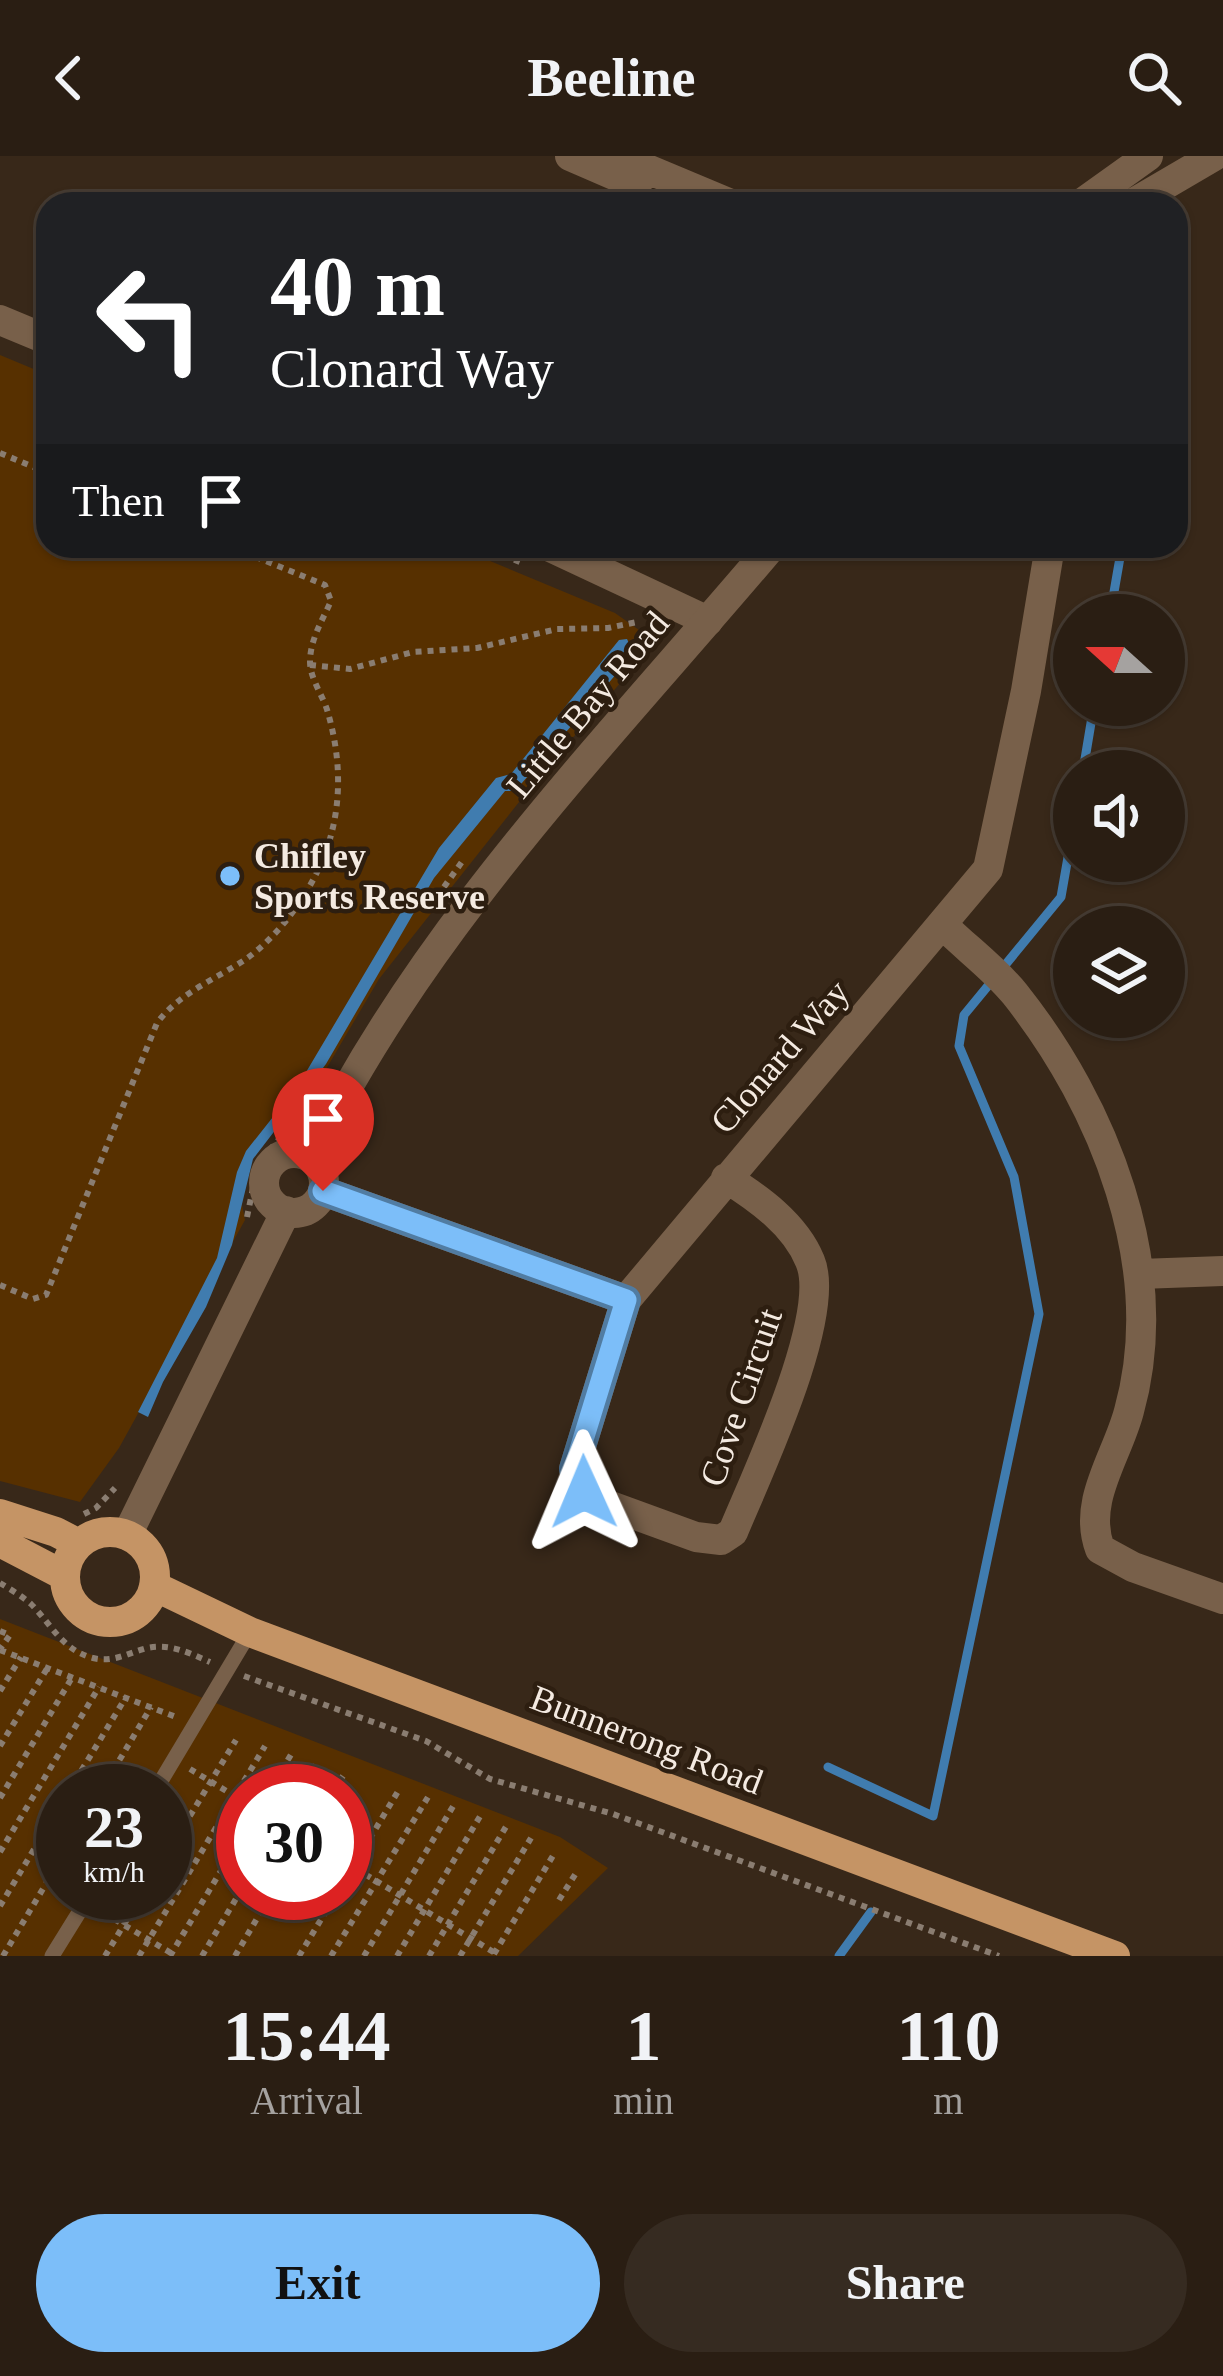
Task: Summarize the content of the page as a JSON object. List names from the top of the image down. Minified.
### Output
{"streets":{"main road":["Bunnerong Road"],"street":["Little Bay Road","Clonard Way","Cove Circuit"]},"crossings":[["Clonard Way","Cove Circuit"]],"places":["Chifley Sports Reserve"],"north":"left","page":{"header":"Beeline","turn":["40 m","Clonard Way"],"then":"Then","speed":"23 km/h","limit":"30","eta":["15:44","Arrival","1","min","110","m"],"buttons":["Exit","Share"]}}
